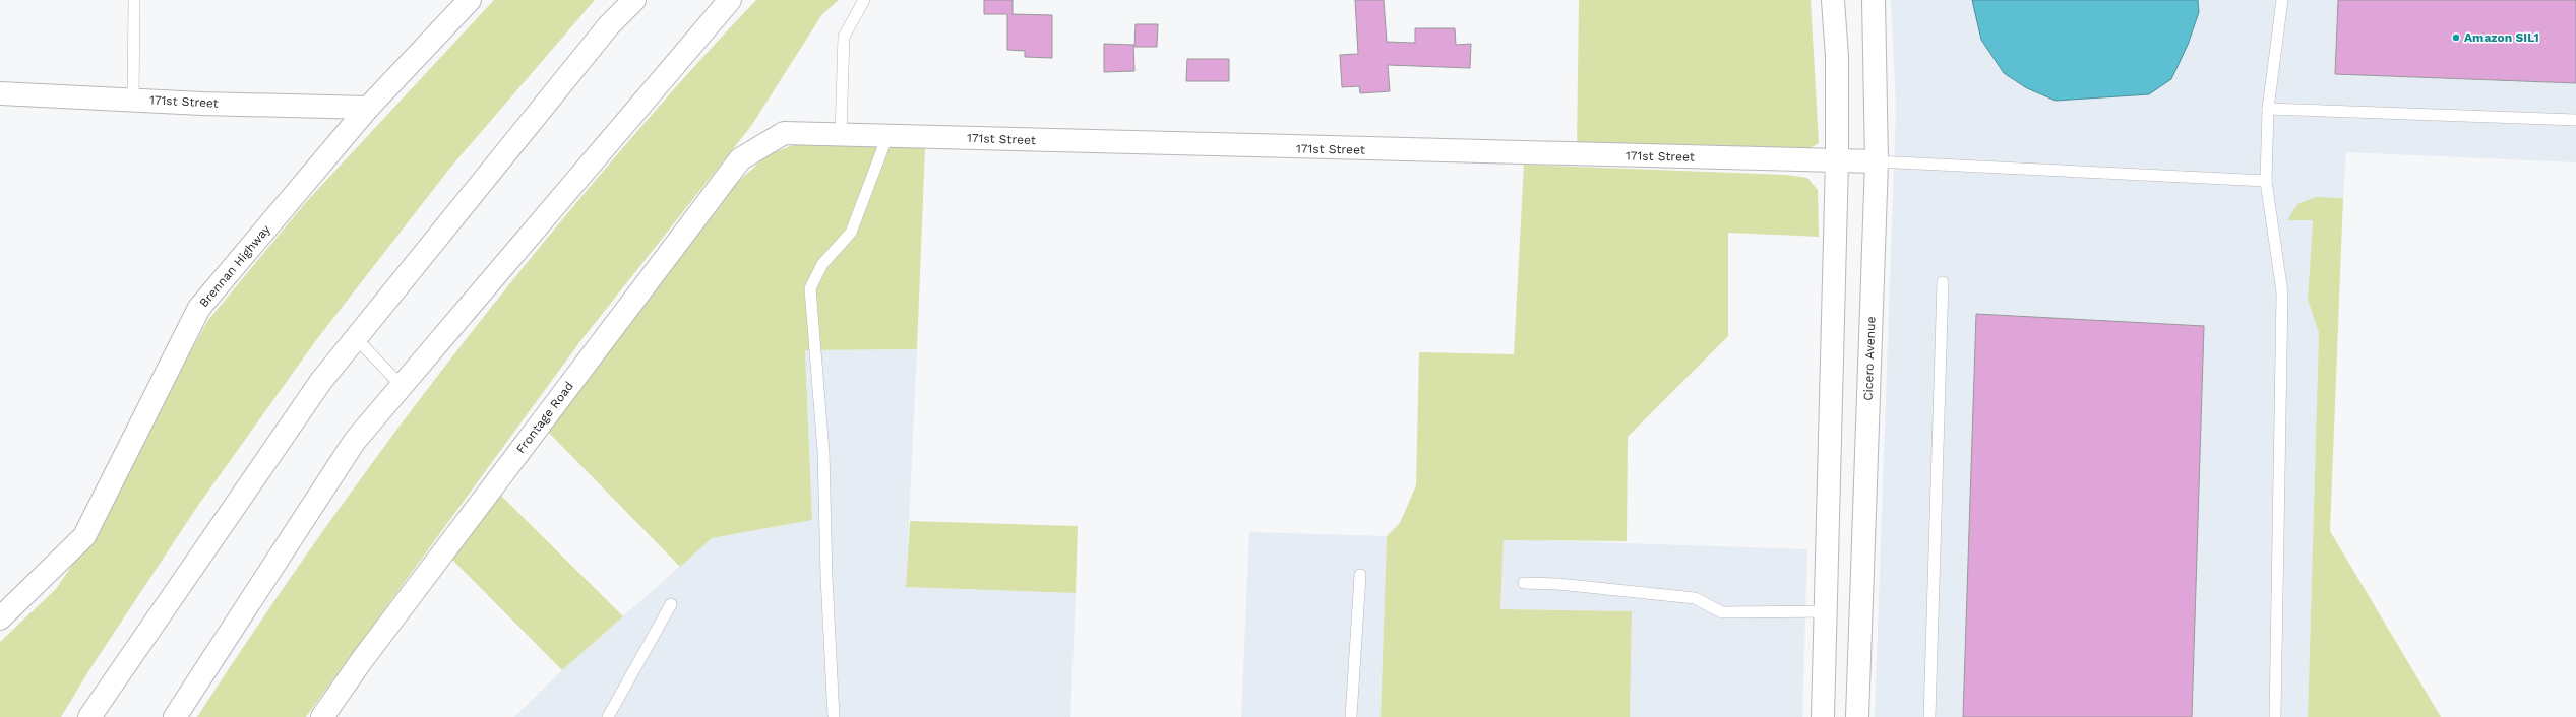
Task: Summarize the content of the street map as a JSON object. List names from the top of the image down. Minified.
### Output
{"streets":{"main road":["171st Street","Brennan Highway","Cicero Avenue","Frontage Road"]},"crossings":[["171st Street","Brennan Highway"],["171st Street","Cicero Avenue"],["171st Street","Frontage Road"]],"places":["Amazon SIL1"]}
